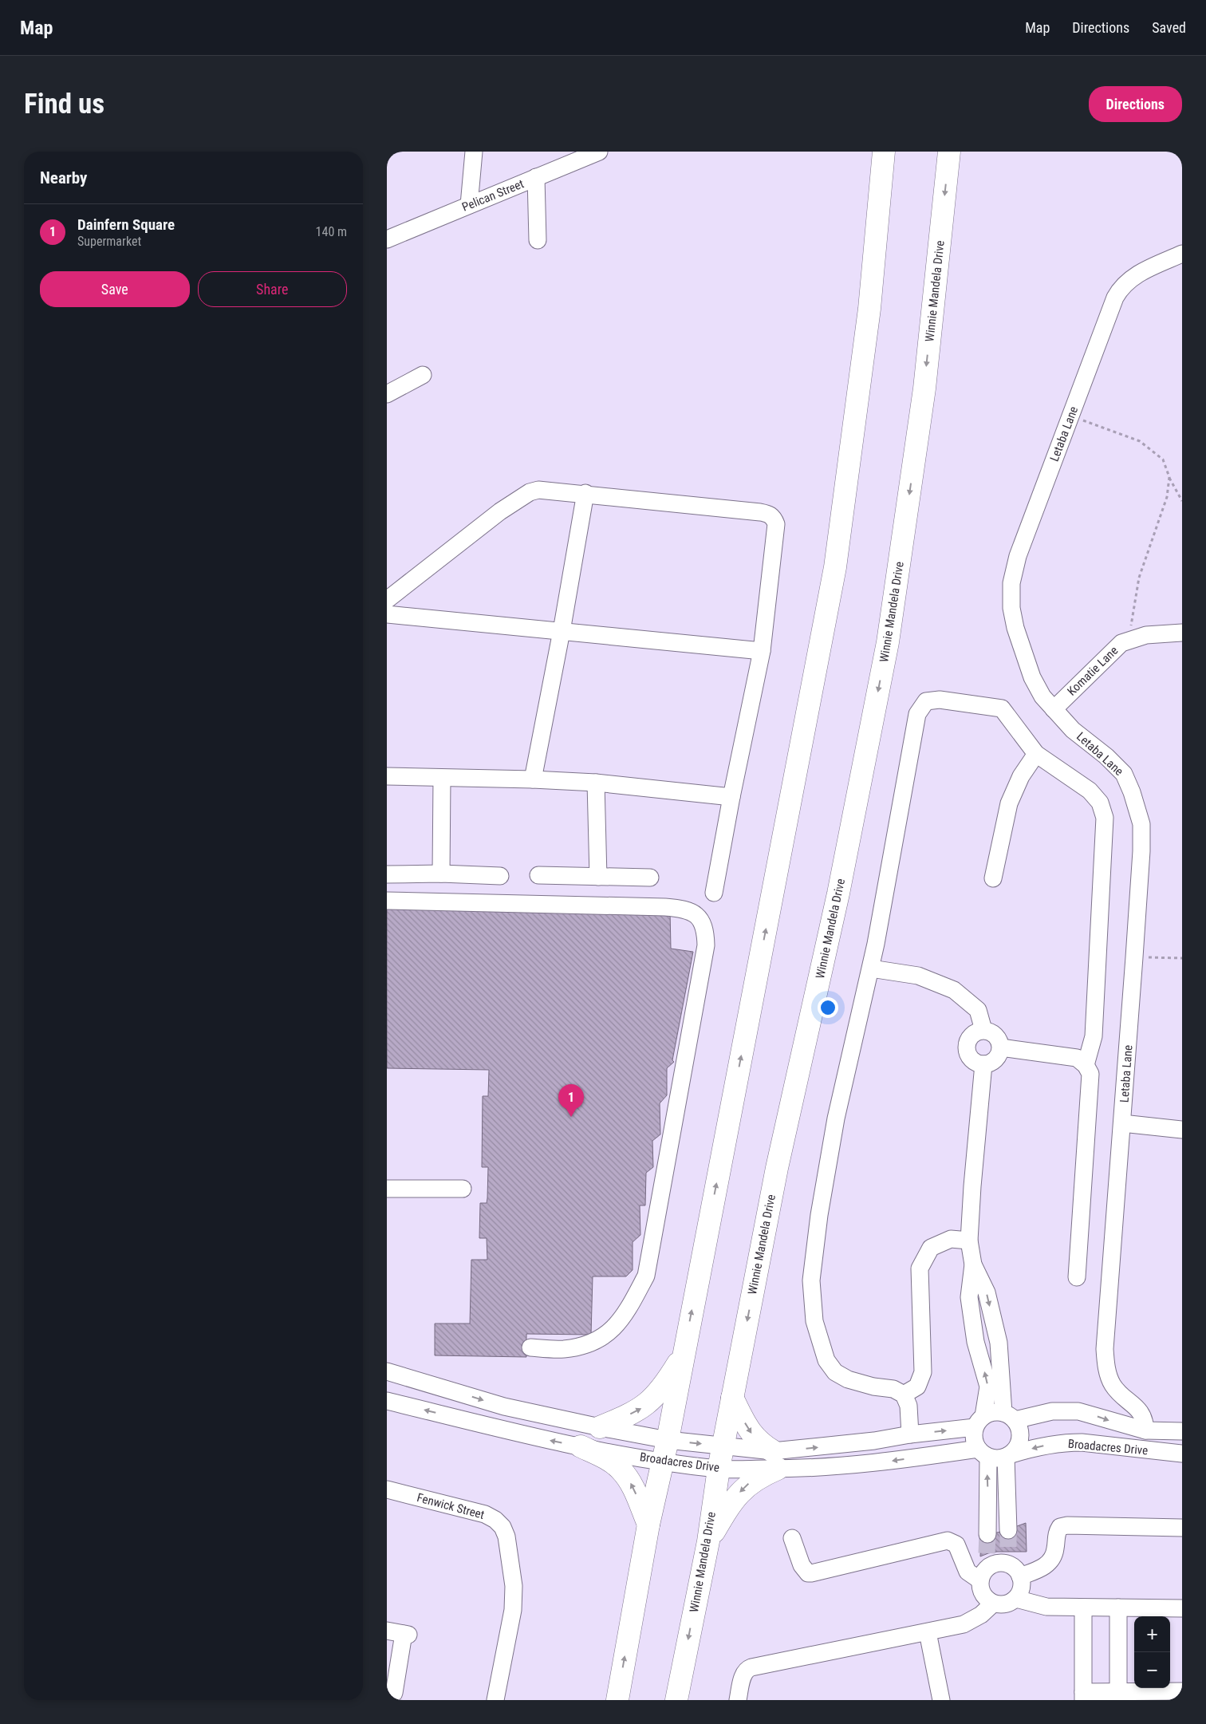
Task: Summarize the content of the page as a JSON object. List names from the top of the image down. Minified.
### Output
{"streets":{"main road":["Winnie Mandela Drive"],"street":["Pelican Street","Letaba Lane","Komatie Lane","Broadacres Drive","Fenwick Street"]},"crossings":[["Winnie Mandela Drive","Broadacres Drive"],["Letaba Lane","Komatie Lane"],["Letaba Lane","Broadacres Drive"]],"page":{"header":"Map","nav":["Map","Directions","Saved"],"buttons":["Directions",["Save","Share"]],"title":"Find us","heading":"Nearby","list":[{"mark":"1","name":"Dainfern Square","note":"Supermarket","value":"140 m"}],"pins":"1","map_buttons":["+","−"]}}
